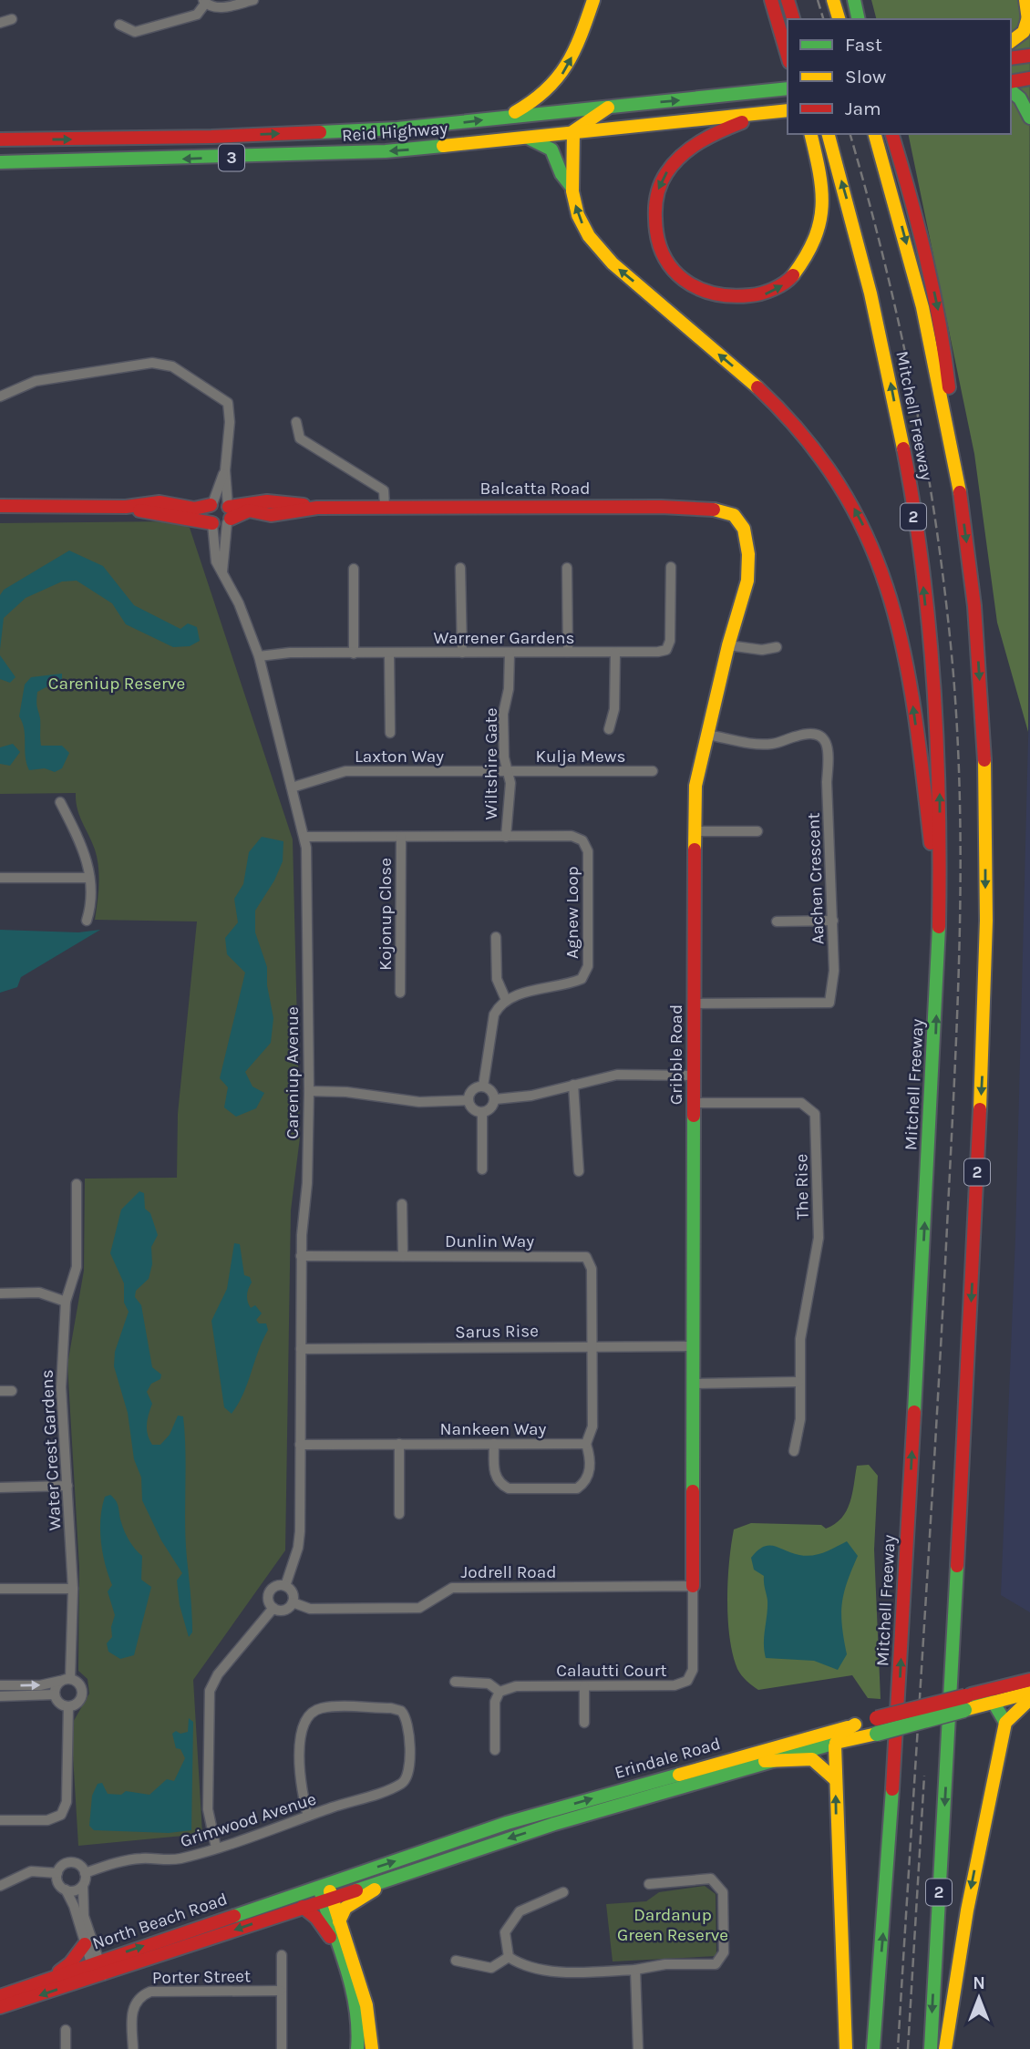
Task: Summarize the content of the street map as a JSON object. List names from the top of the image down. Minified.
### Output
{"streets":{"main road":["Reid Highway","3","Mitchell Freeway","Balcatta Road","2","Gribble Road","Erindale Road","North Beach Road"],"street":["Warrener Gardens","Laxton Way","Kulja Mews","Wiltshire Gate","Aachen Crescent","Agnew Loop","Kojonup Close","Careniup Avenue","The Rise","Dunlin Way","Sarus Rise","Nankeen Way","Water Crest Gardens","Jodrell Road","Calautti Court","Grimwood Avenue","Porter Street"]},"crossings":[["Balcatta Road","Gribble Road"],["Balcatta Road","Careniup Avenue"],["Warrener Gardens","Wiltshire Gate"],["Warrener Gardens","Careniup Avenue"],["Laxton Way","Kulja Mews"],["Laxton Way","Wiltshire Gate"],["Laxton Way","Careniup Avenue"],["Kulja Mews","Wiltshire Gate"],["Wiltshire Gate","Agnew Loop"],["Aachen Crescent","Gribble Road"],["Agnew Loop","Kojonup Close"],["Agnew Loop","Careniup Avenue"],["Gribble Road","The Rise"],["Gribble Road","Sarus Rise"],["Gribble Road","Jodrell Road"],["Gribble Road","Calautti Court"],["Careniup Avenue","Dunlin Way"],["Careniup Avenue","Sarus Rise"],["Careniup Avenue","Nankeen Way"],["Careniup Avenue","Jodrell Road"],["Dunlin Way","Sarus Rise"],["Jodrell Road","Calautti Court"],["Erindale Road","North Beach Road"]],"parks":["Careniup Reserve","Dardanup Green Reserve"],"legend":["Fast","Slow","Jam"],"north":"top"}
